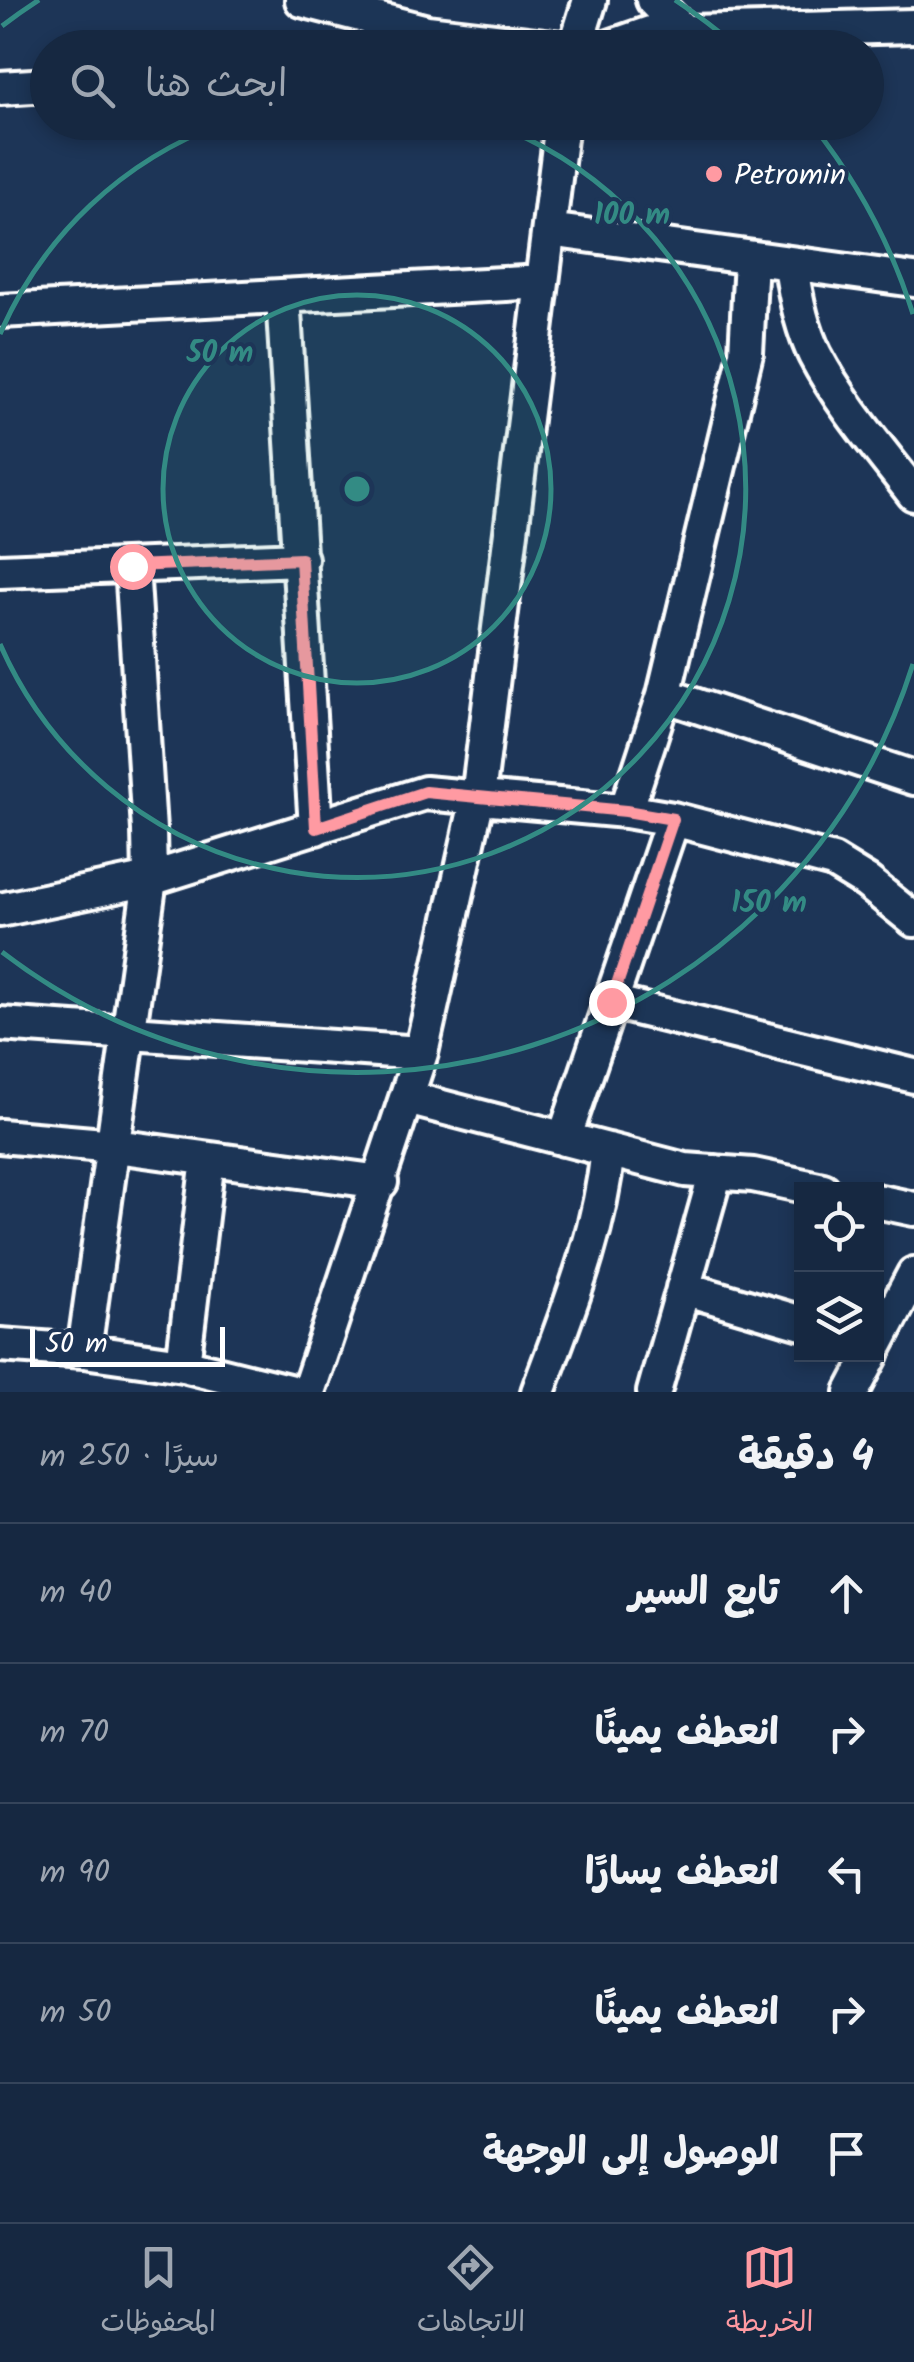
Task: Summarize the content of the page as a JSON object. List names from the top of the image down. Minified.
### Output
{"places":["Petromin"],"scale_bar":"50 m","page":{"search":"ابحث هنا","scale":"50 m","heading":["4 دقيقة","سيرًا · 250 m"],"list":[["تابع السير","40 m"],["انعطف يمينًا","70 m"],["انعطف يسارًا","90 m"],["انعطف يمينًا","50 m"],"الوصول إلى الوجهة"],"nav":["الخريطة","الاتجاهات","المحفوظات"]},"rings":["100 m","50 m","150 m"]}
